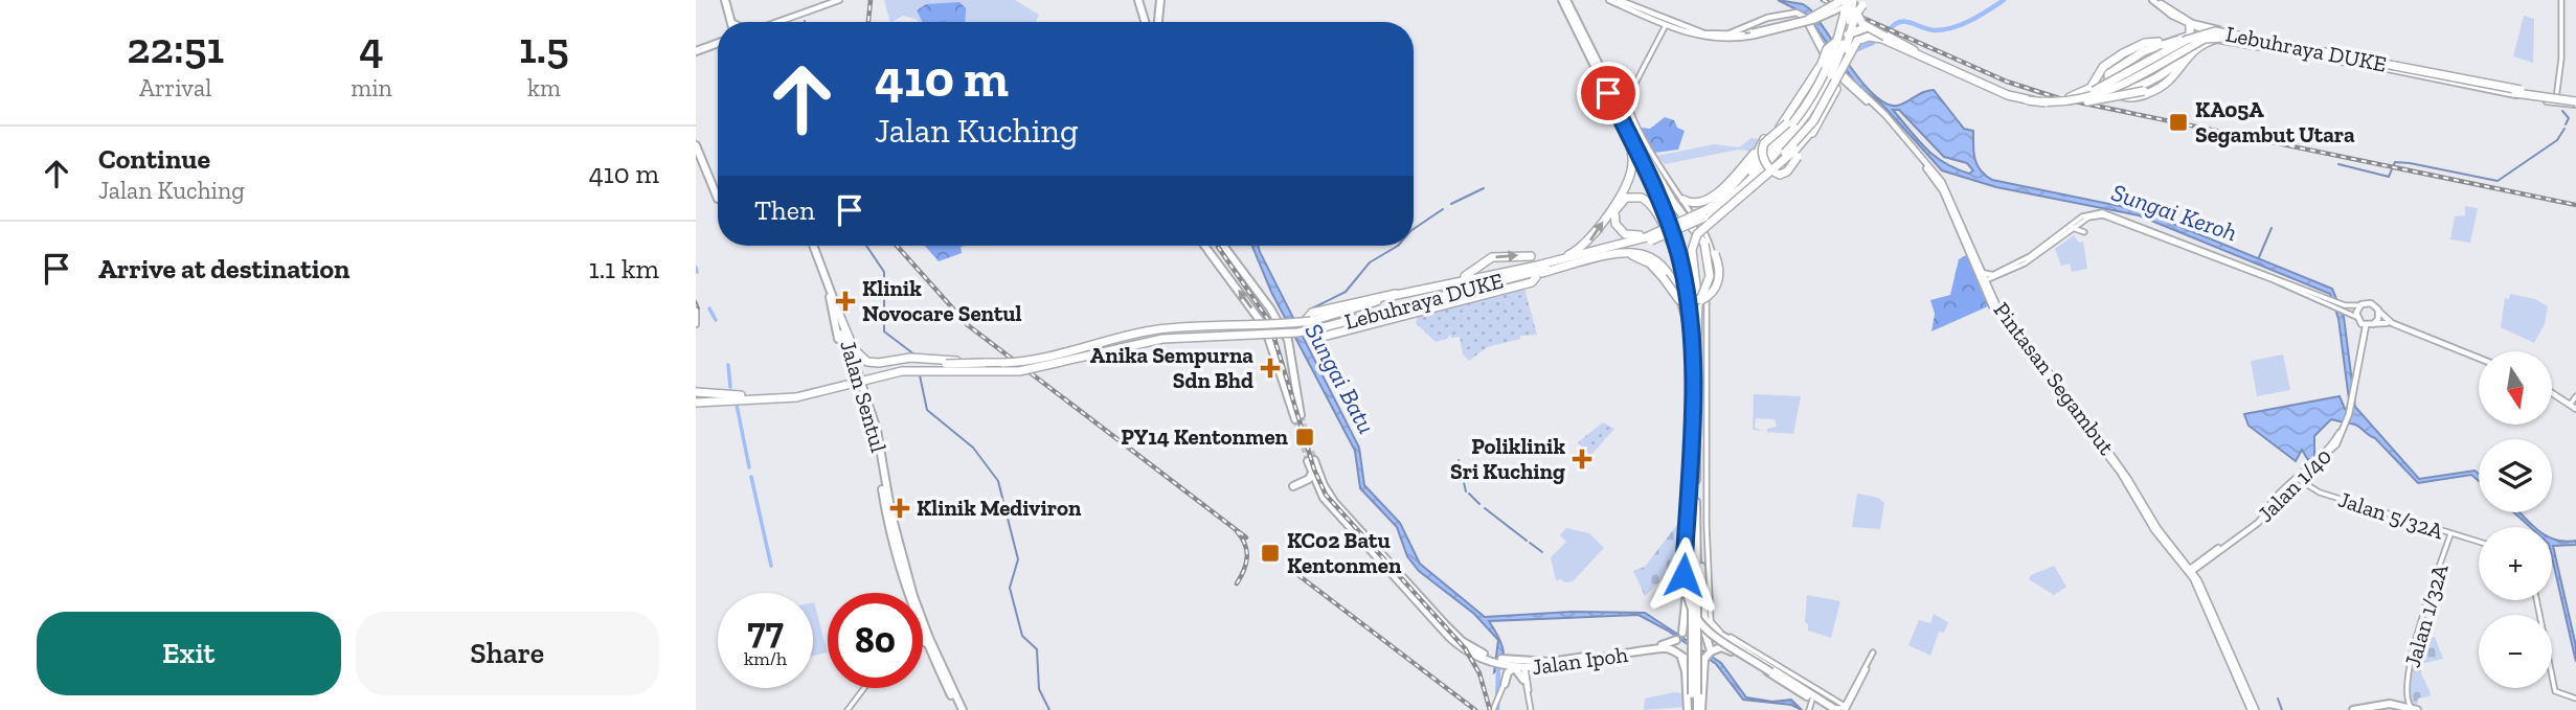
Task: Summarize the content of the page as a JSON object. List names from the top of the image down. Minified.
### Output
{"streets":{"highway":["Lebuhraya DUKE"],"main road":["Pintasan Segambut","Jalan Sentul","Jalan 1/40","Jalan Ipoh"],"street":["Jalan 5/32A","Jalan 1/32A"]},"crossings":[["Pintasan Segambut","Jalan 1/40"],["Jalan 1/40","Jalan 5/32A"],["Jalan 5/32A","Jalan 1/32A"]],"water":["Sungai Keroh","Sungai Batu"],"places":{"transit":["KA05A Segambut Utara","PY14 Kentonmen","KC02 Batu Kentonmen"],"health":["Klinik Novocare Sentul","Anika Sempurna Sdn Bhd","Poliklinik Sri Kuching","Klinik Mediviron"]},"north":"bottom","page":{"eta":["22:51","Arrival","4","min","1.5","km"],"turn":["410 m","Jalan Kuching"],"list":[{"name":"Continue","note":"Jalan Kuching","value":"410 m"},{"name":"Arrive at destination","value":"1.1 km"}],"then":"Then","map_buttons":["+","−"],"speed":"77 km/h","limit":"80","buttons":["Exit","Share"]}}
